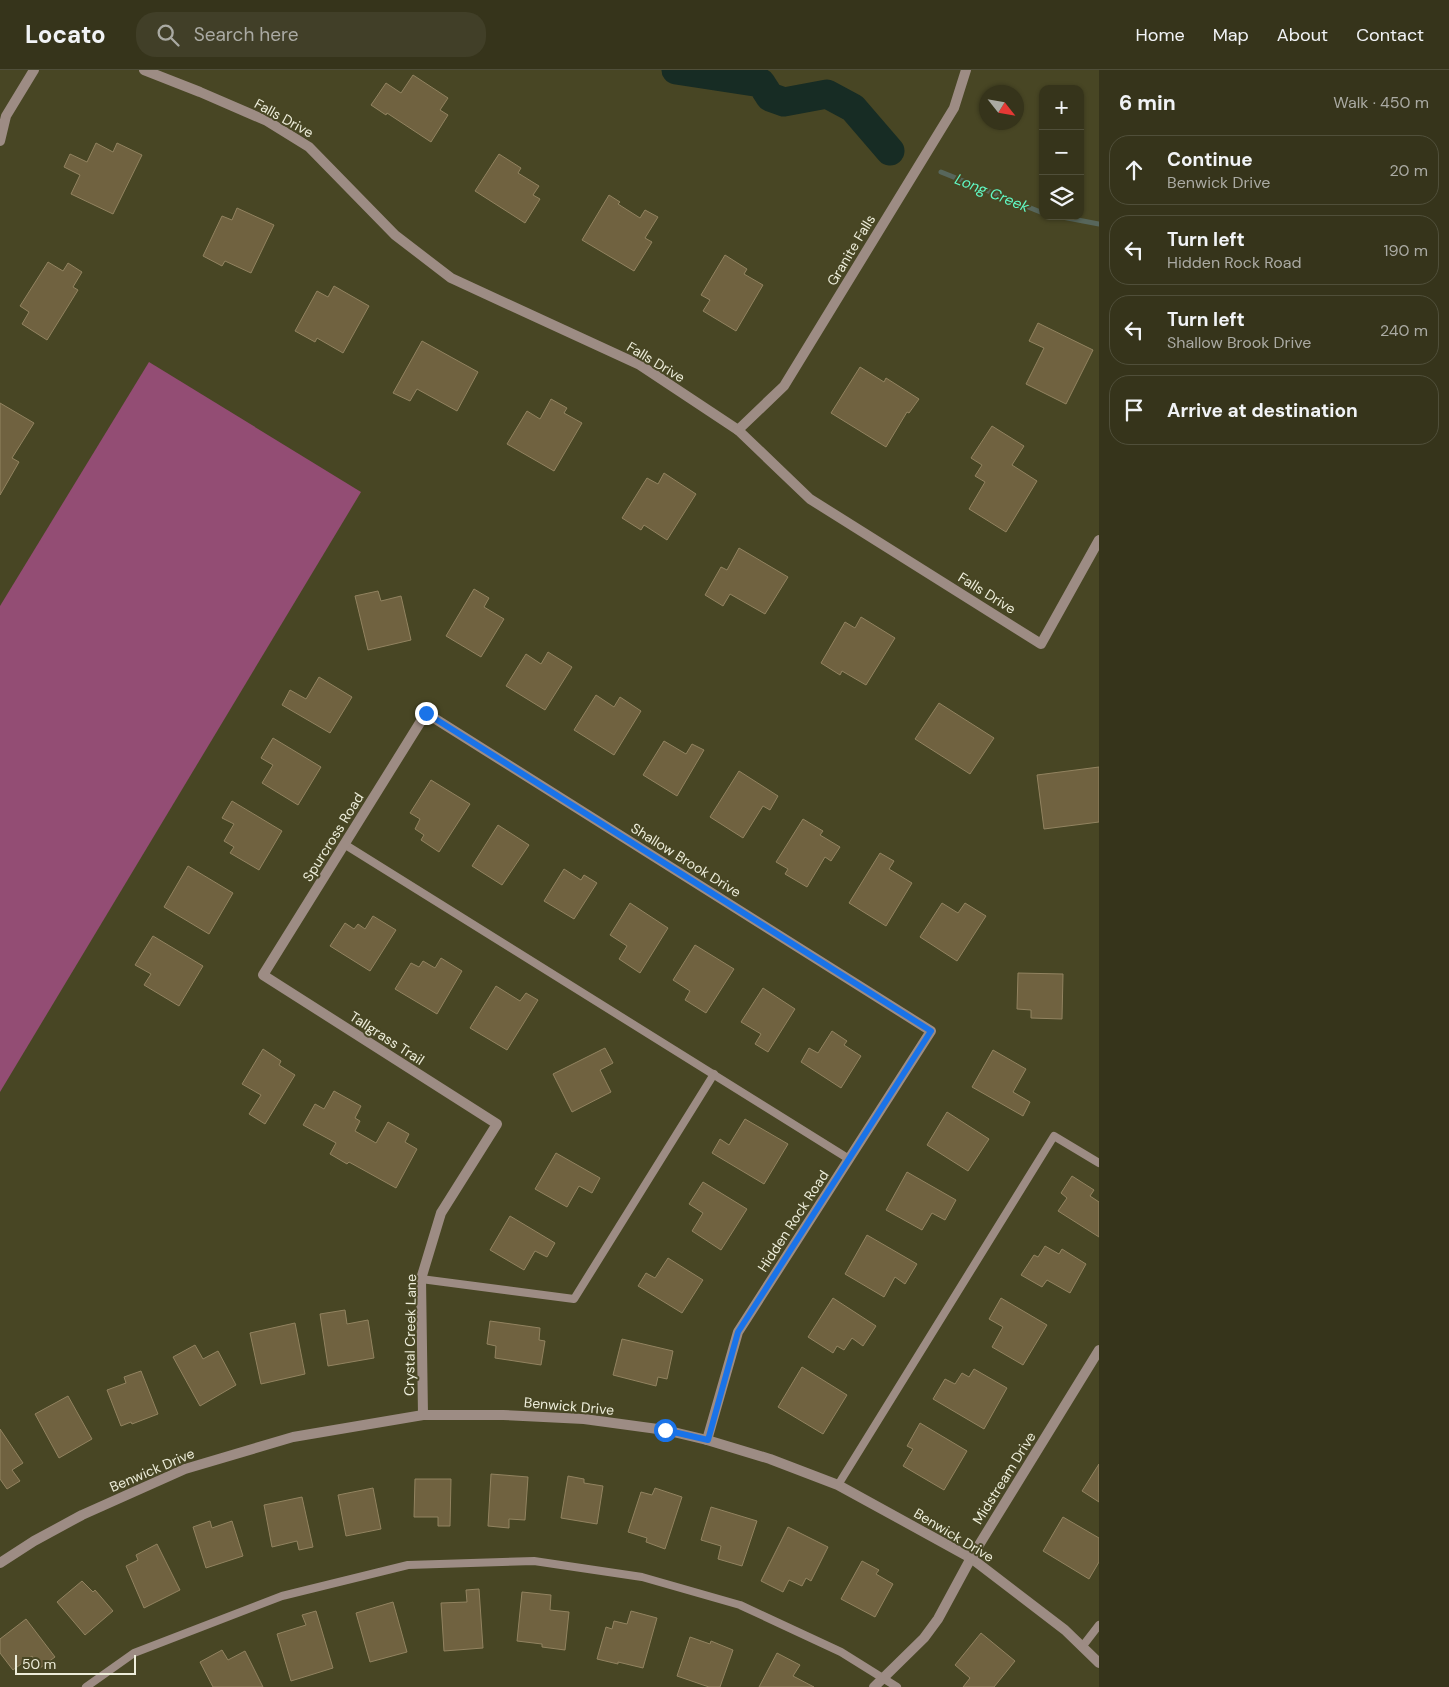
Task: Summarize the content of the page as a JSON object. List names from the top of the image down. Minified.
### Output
{"streets":{"street":["Falls Drive","Granite Falls","Spurcross Road","Shallow Brook Drive","Tallgrass Trail","Hidden Rock Road","Crystal Creek Lane","Benwick Drive","Midstream Drive"]},"crossings":[["Falls Drive","Granite Falls"],["Spurcross Road","Shallow Brook Drive"],["Spurcross Road","Tallgrass Trail"],["Shallow Brook Drive","Hidden Rock Road"],["Tallgrass Trail","Crystal Creek Lane"],["Hidden Rock Road","Benwick Drive"],["Crystal Creek Lane","Benwick Drive"],["Benwick Drive","Midstream Drive"]],"water":["Long Creek"],"scale_bar":"50 m","north":"bottom right","page":{"header":"Locato","search":"Search here","nav":["Home","Map","About","Contact"],"heading":["6 min","Walk · 450 m"],"map_buttons":["+","−"],"list":[["Continue","Benwick Drive","20 m"],["Turn left","Hidden Rock Road","190 m"],["Turn left","Shallow Brook Drive","240 m"],"Arrive at destination"],"scale":"50 m"}}
